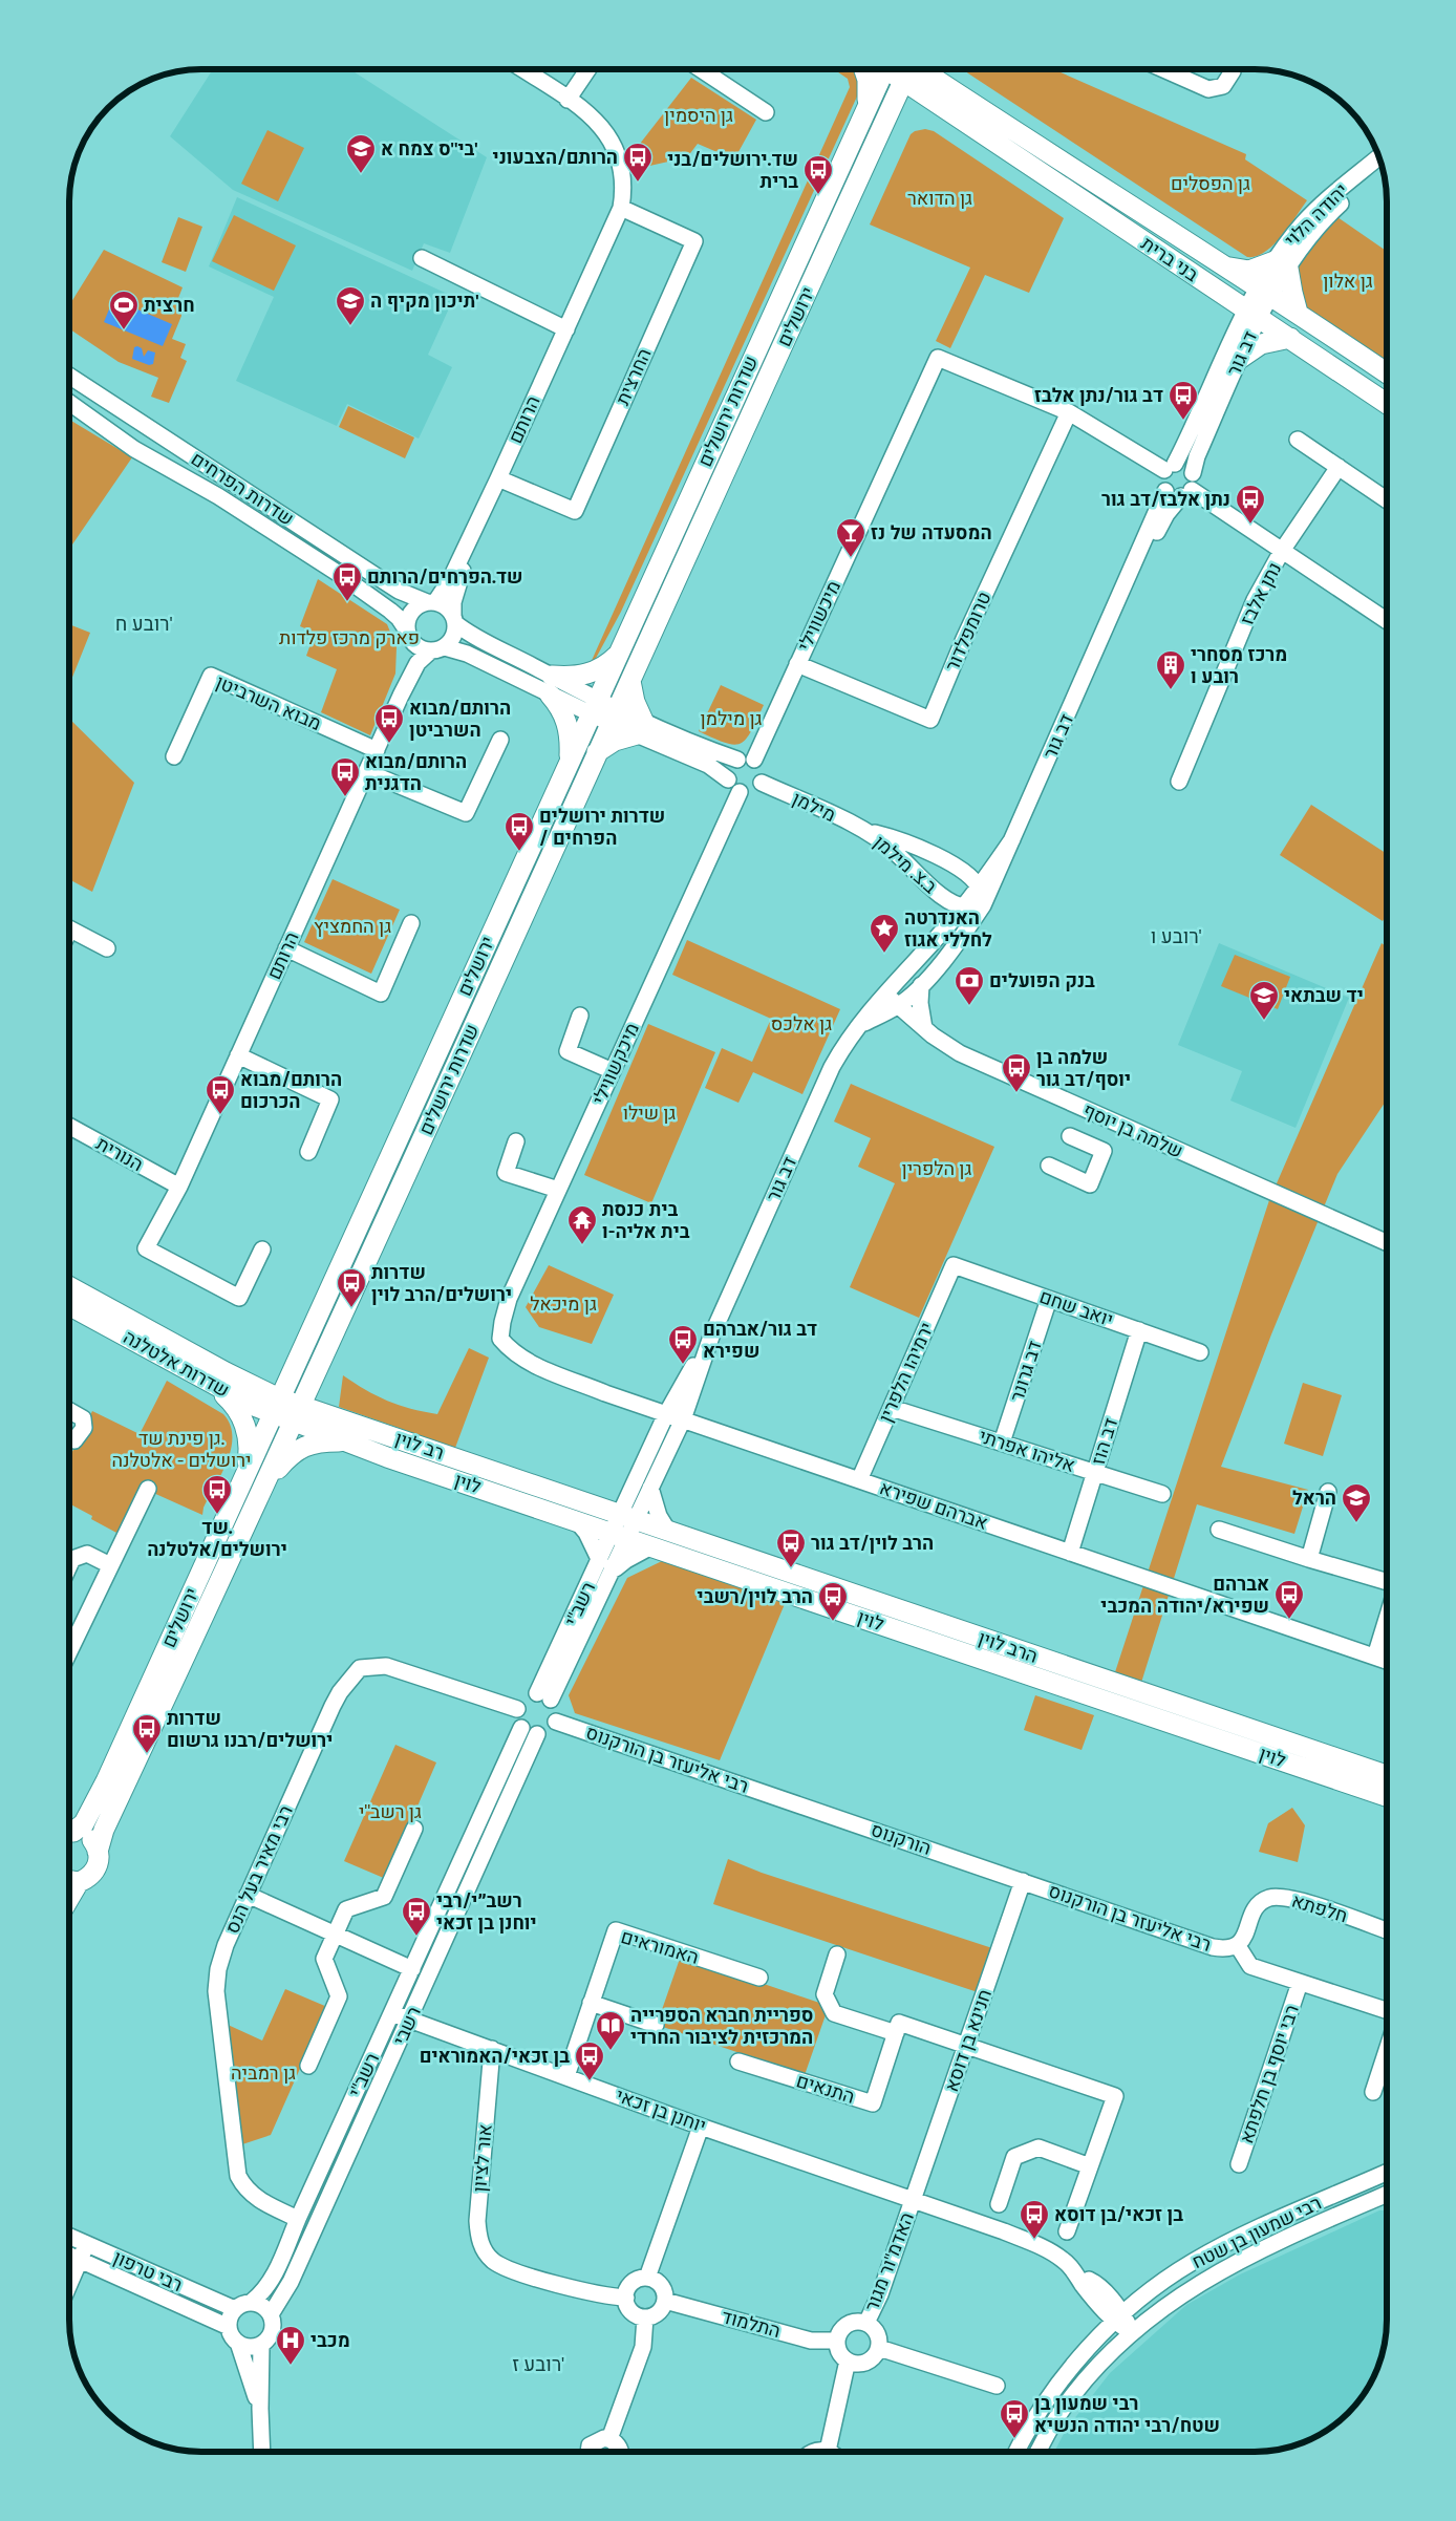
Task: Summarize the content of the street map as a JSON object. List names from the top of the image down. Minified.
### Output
{"streets":{"main road":["בני ברית","ירושלים","שדרות ירושלים","שדרות אלטלנה","רב לוין","לוין","הרב לוין"],"street":["יהודה הלוי","דב גור","החרצית","הרותם","שדרות הפרחים","נתן אלבז","מיכשווילי","טרומפלדור","מבוא השרביטן","מילמן","ב.צ. מילמן","מיכקשווילי","שלמה בן יוסף","הנורית","יואב שחם","דב גרונר","ירמיהו הלפרין","דב הוז","אליהו אפרתי","אברהם שפירא","רשב\"י","רבי אליעזר בן הורקנוס","הורקנוס","רבי מאיר בעל הנס","חלפתא","האמוראים","רשבי","חנינא בן דוסא","רבי יוסף בן חלפתא","התנאים","יוחנן בן זכאי","אור לציון","רבי שמעון בן שטח","האדמ\"ור מגור","רבי טרפון","התלמוד"]},"crossings":[["יהודה הלוי","בני ברית"],["יהודה הלוי","דב גור"],["בני ברית","דב גור"],["ירושלים","שדרות ירושלים"],["ירושלים","שדרות אלטלנה"],["דב גור","נתן אלבז"],["דב גור","ב.צ. מילמן"],["דב גור","שלמה בן יוסף"],["דב גור","רב לוין"],["דב גור","לוין"],["דב גור","אברהם שפירא"],["דב גור","רשב\"י"],["דב גור","הרב לוין"],["החרצית","הרותם"],["שדרות ירושלים","שדרות אלטלנה"],["הרותם","שדרות הפרחים"],["הרותם","מבוא השרביטן"],["הרותם","הנורית"],["מיכשווילי","טרומפלדור"],["מיכשווילי","מילמן"],["מיכשווילי","מיכקשווילי"],["מילמן","ב.צ. מילמן"],["מילמן","מיכקשווילי"],["מיכקשווילי","אברהם שפירא"],["יואב שחם","דב גרונר"],["יואב שחם","ירמיהו הלפרין"],["יואב שחם","דב הוז"],["שדרות אלטלנה","רב לוין"],["שדרות אלטלנה","לוין"],["דב גרונר","אליהו אפרתי"],["ירמיהו הלפרין","אליהו אפרתי"],["ירמיהו הלפרין","אברהם שפירא"],["דב הוז","אליהו אפרתי"],["דב הוז","אברהם שפירא"],["רב לוין","לוין"],["רב לוין","רשב\"י"],["רב לוין","הרב לוין"],["לוין","רשב\"י"],["לוין","הרב לוין"],["רשב\"י","הרב לוין"],["רשב\"י","רבי אליעזר בן הורקנוס"],["רשב\"י","רבי מאיר בעל הנס"],["רשב\"י","רשבי"],["רשב\"י","יוחנן בן זכאי"],["רשב\"י","רבי טרפון"],["רבי אליעזר בן הורקנוס","הורקנוס"],["רבי אליעזר בן הורקנוס","רבי מאיר בעל הנס"],["רבי אליעזר בן הורקנוס","חלפתא"],["רבי אליעזר בן הורקנוס","רשבי"],["רבי אליעזר בן הורקנוס","חנינא בן דוסא"],["רבי אליעזר בן הורקנוס","רבי יוסף בן חלפתא"],["הורקנוס","חנינא בן דוסא"],["רבי מאיר בעל הנס","רשבי"],["חלפתא","רבי יוסף בן חלפתא"],["האמוראים","יוחנן בן זכאי"],["רשבי","יוחנן בן זכאי"],["רשבי","רבי טרפון"],["חנינא בן דוסא","יוחנן בן זכאי"],["חנינא בן דוסא","האדמ\"ור מגור"],["יוחנן בן זכאי","אור לציון"],["יוחנן בן זכאי","רבי שמעון בן שטח"],["יוחנן בן זכאי","האדמ\"ור מגור"],["אור לציון","התלמוד"],["האדמ\"ור מגור","התלמוד"]],"districts":["רובע ח'","רובע ו'","רובע ז'"],"parks":["גן היסמין","גן הפסלים","גן הדואר","גן אלון","פארק מרכז פלדות","גן מילמן","גן החמציץ","גן אלכס","גן שילו","גן הלפרין","גן מיכאל","גן פינת שד. ירושלים - אלטלנה","גן רשב\"י","גן רמביה"],"places":{"school or university":["בי\"ס צמח א'","תיכון מקיף ה'","יד שבתאי","הראל"],"bus stop":["הרותם/הצבעוני","שד.ירושלים/בני ברית","דב גור/נתן אלבז","נתן אלבז/דב גור","שד.הפרחים/הרותם","הרותם/מבוא השרביטן","הרותם/מבוא הדגנית","שדרות ירושלים / הפרחים","שלמה בן יוסף/דב גור","הרותם/מבוא הכרכום","שדרות ירושלים/הרב לוין","דב גור/אברהם שפירא","שד. ירושלים/אלטלנה","הרב לוין/דב גור","אברהם שפירא/יהודה המכבי","הרב לוין/רשבי","שדרות ירושלים/רבנו גרשום","רשב״י/רבי יוחנן בן זכאי","בן זכאי/האמוראים","בן זכאי/בן דוסא","רבי שמעון בן שטח/רבי יהודה הנשיא"],"sports":["חרצית"],"bar":["המסעדה של נז"],"building":["מרכז מסחרי רובע ו"],"place":["האנדרטה לחללי אגוז"],"bank":["בנק הפועלים"],"temple":["בית כנסת בית אליה-ו"],"library":["ספריית חברא הספרייה המרכזית לציבור החרדי"],"hospital":["מכבי"]}}
